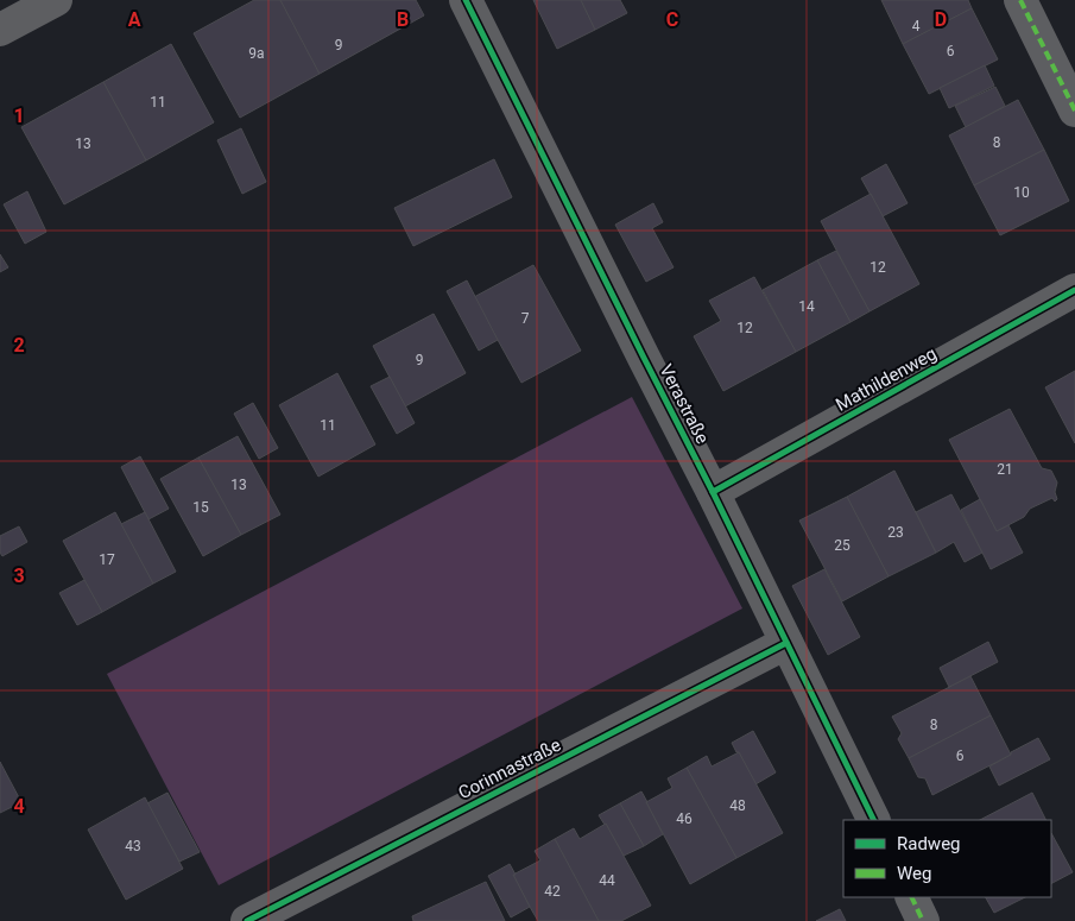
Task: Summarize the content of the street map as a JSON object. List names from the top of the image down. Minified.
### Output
{"streets":{"street":["Mathildenweg","Verastraße","Corinnastraße"]},"crossings":[["Mathildenweg","Verastraße"],["Verastraße","Corinnastraße"]],"house_numbers":["4","9","6","9a","11","8","13","10","12","14","7","12","9","11","21","13","15","23","25","17","8","6","48","46","43","44","42"],"legend":["Radweg","Weg"],"grid":{"columns":["A","B","C","D"],"rows":["1","2","3","4"]}}
